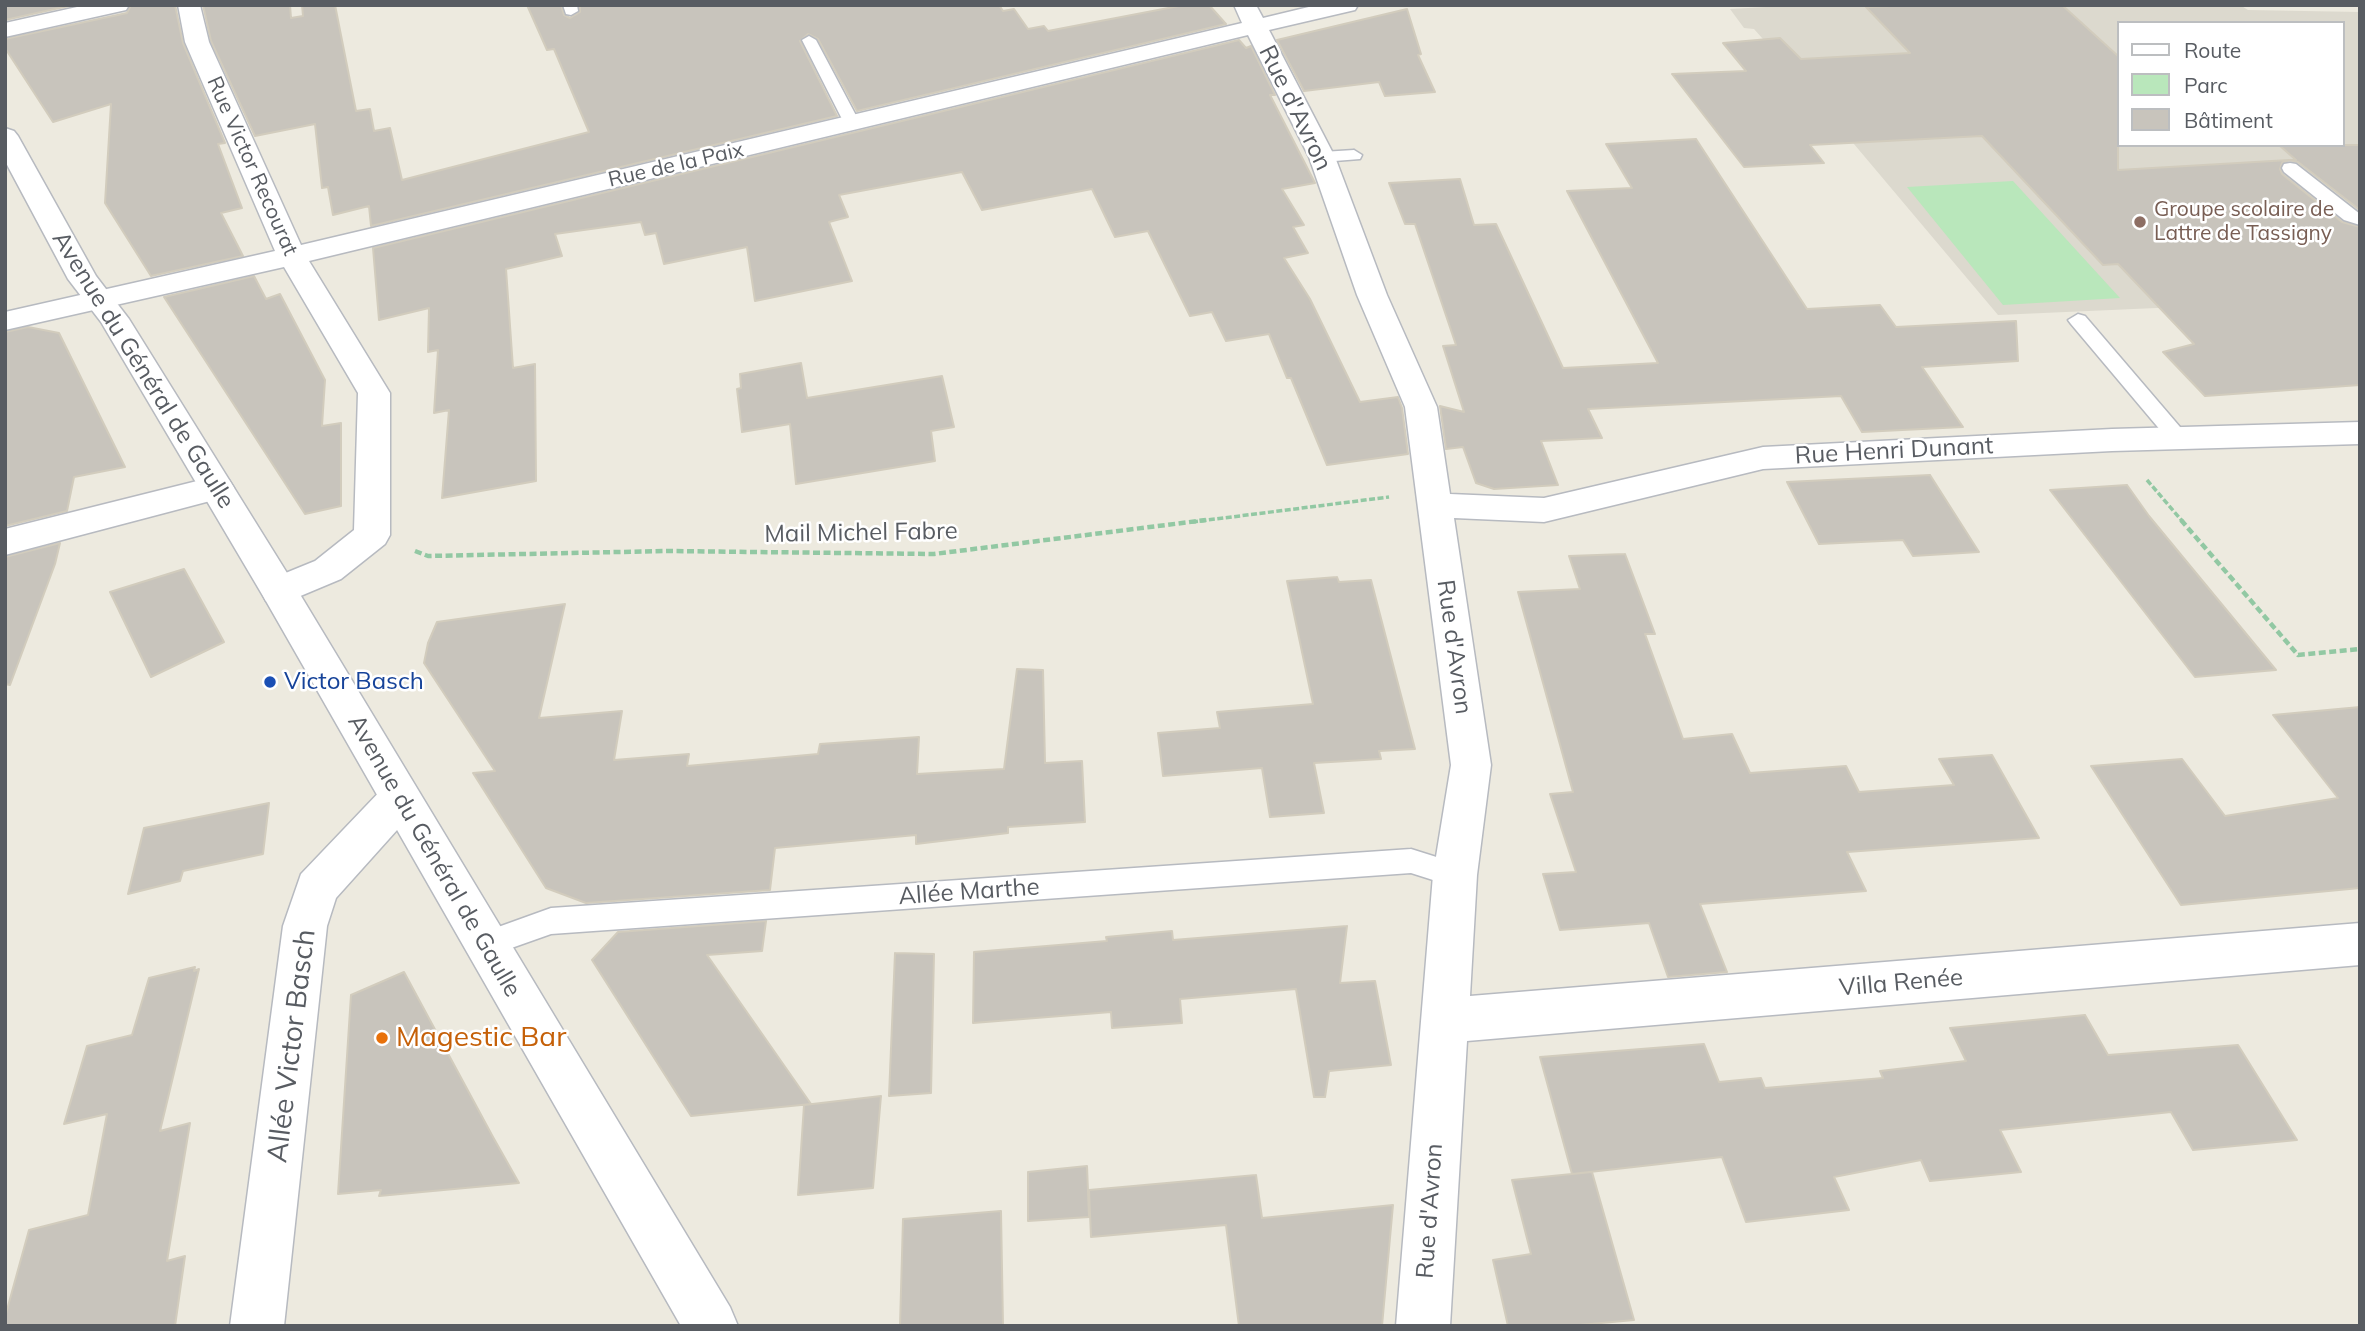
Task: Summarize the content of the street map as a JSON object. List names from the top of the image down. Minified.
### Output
{"streets":{"street":["Rue d'Avron","Rue de la Paix","Rue Victor Recourat","Avenue du Général de Gaulle","Rue Henri Dunant","Villa Renée","Allée Victor Basch"],"lane":["Allée Marthe"],"path":["Mail Michel Fabre"]},"crossings":[["Rue d'Avron","Rue de la Paix"],["Rue d'Avron","Rue Henri Dunant"],["Rue d'Avron","Mail Michel Fabre"],["Rue d'Avron","Allée Marthe"],["Rue d'Avron","Villa Renée"],["Rue de la Paix","Rue Victor Recourat"],["Rue de la Paix","Avenue du Général de Gaulle"],["Rue Victor Recourat","Mail Michel Fabre"],["Avenue du Général de Gaulle","Allée Marthe"],["Avenue du Général de Gaulle","Allée Victor Basch"],["Rue Henri Dunant","Mail Michel Fabre"]],"places":["Groupe scolaire de Lattre de Tassigny","Victor Basch","Magestic Bar"],"legend":["Route","Parc","Bâtiment"]}
